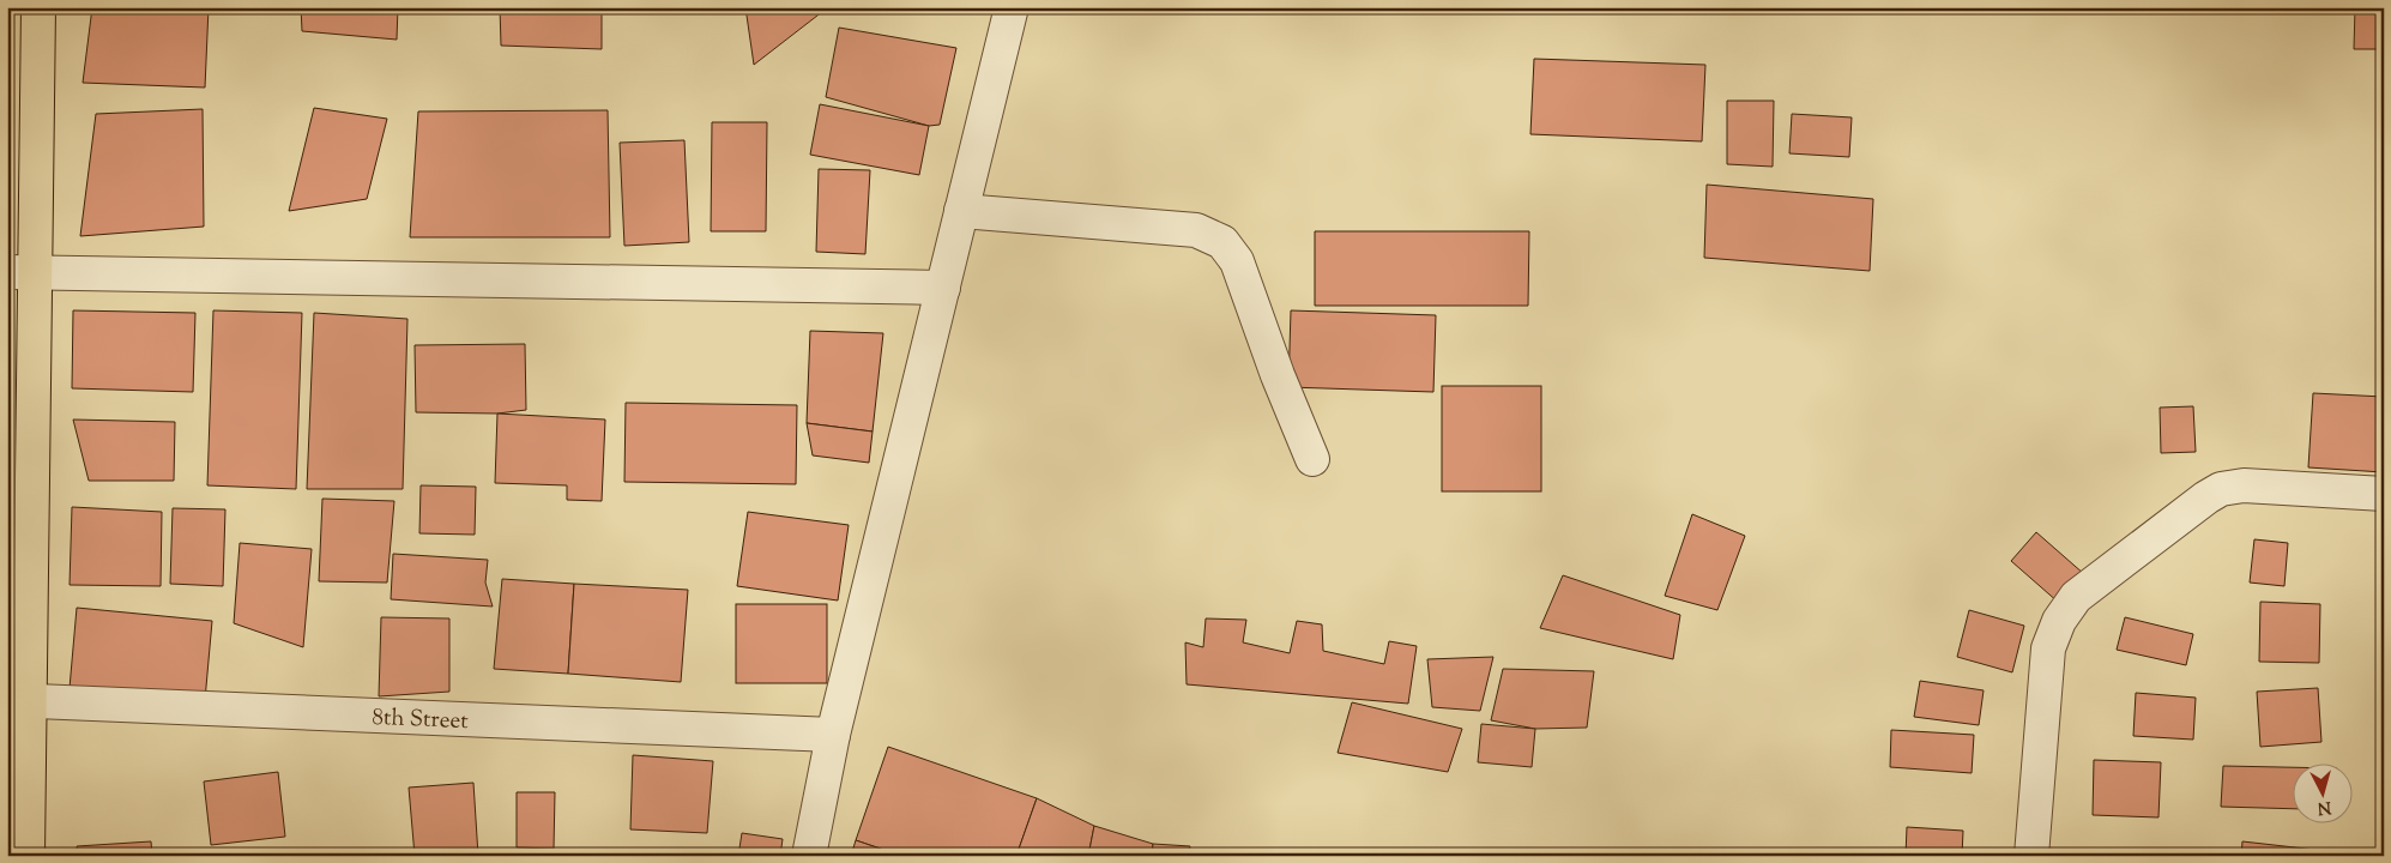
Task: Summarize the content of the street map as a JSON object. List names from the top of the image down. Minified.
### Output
{"streets":{"street":["8th Street"]},"north":"bottom"}
